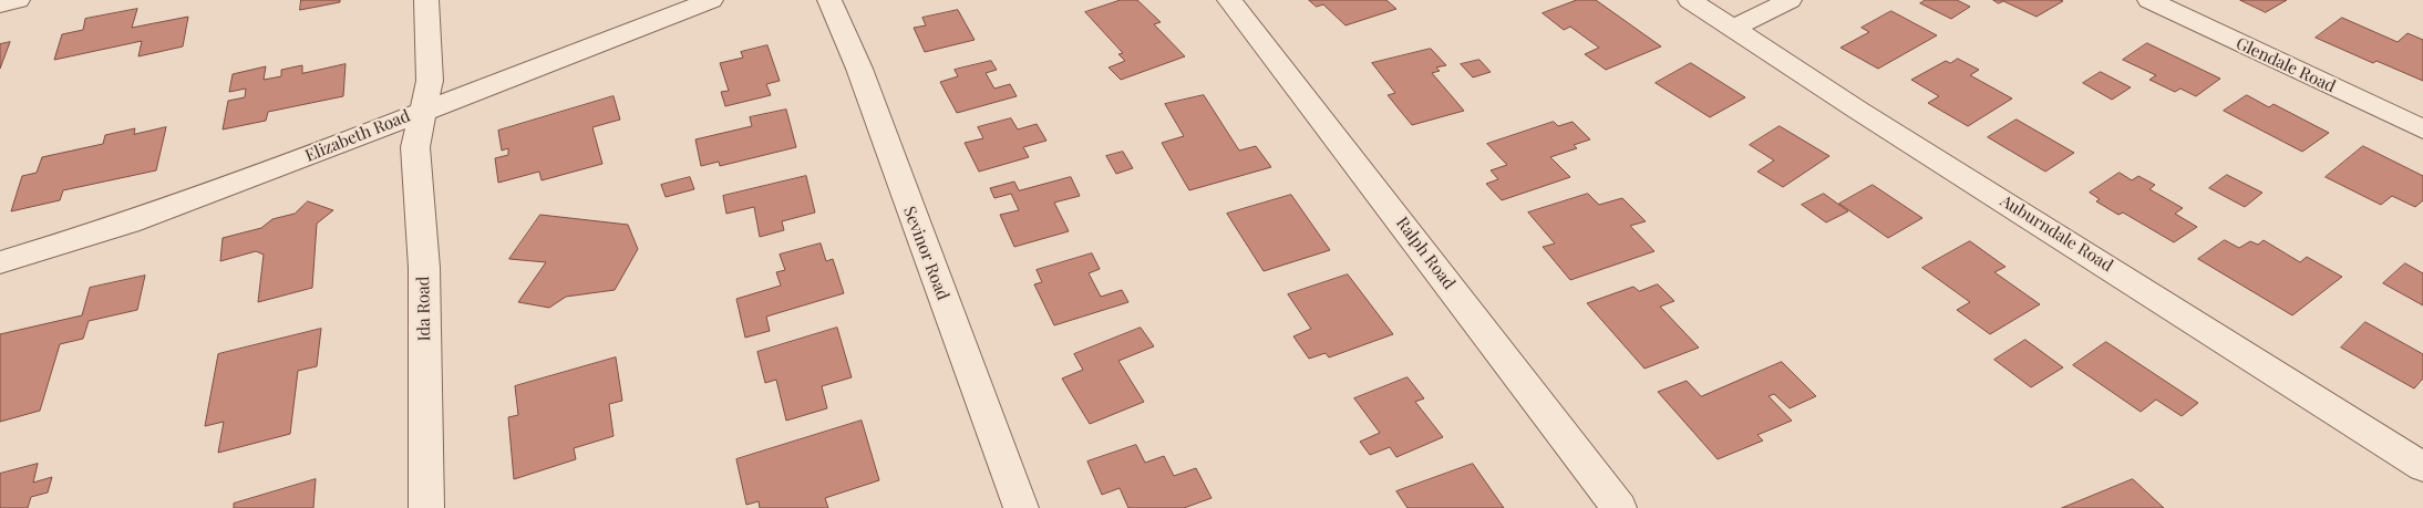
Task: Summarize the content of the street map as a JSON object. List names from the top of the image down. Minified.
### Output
{"streets":{"street":["Glendale Road","Elizabeth Road","Auburndale Road","Sevinor Road","Ralph Road","Ida Road"]},"crossings":[["Elizabeth Road","Ida Road"]]}
